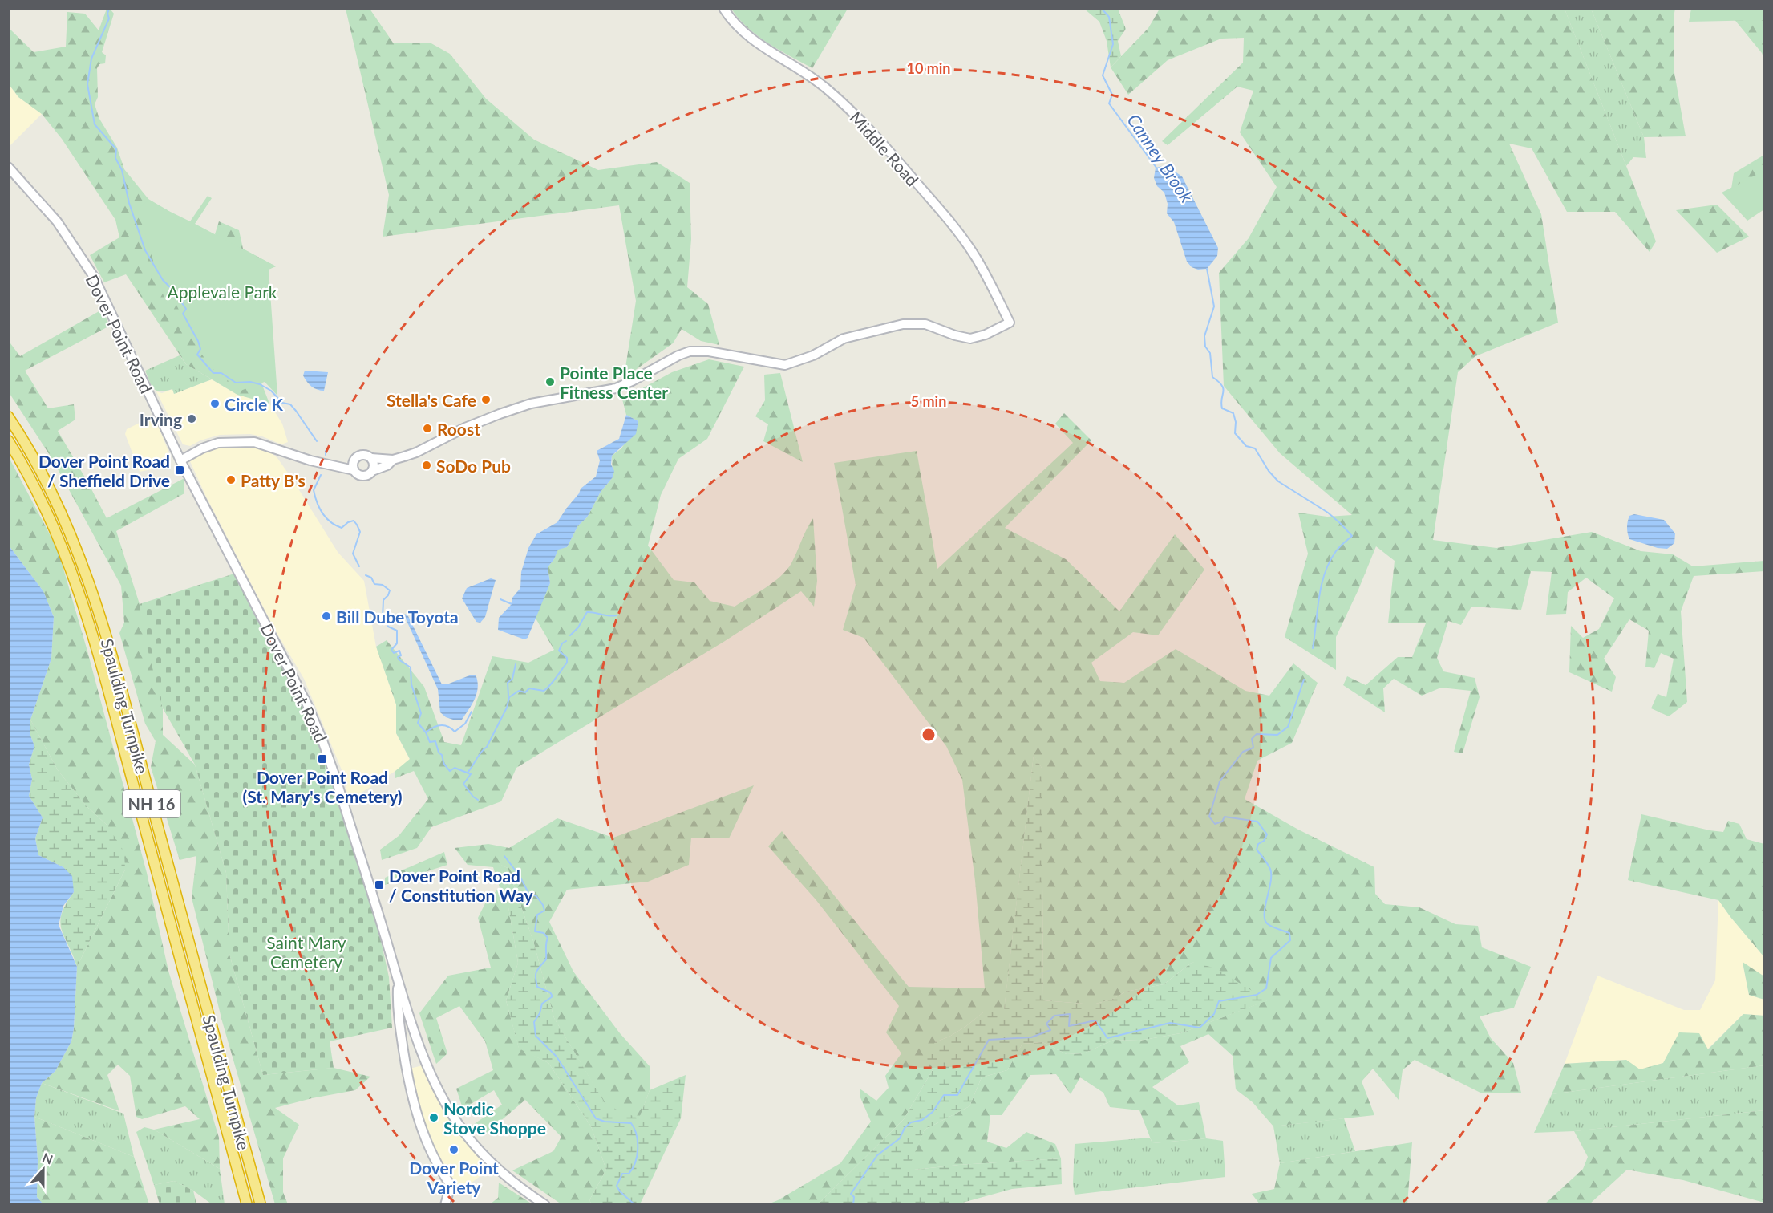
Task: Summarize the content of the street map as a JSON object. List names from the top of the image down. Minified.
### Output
{"streets":{"highway":["Spaulding Turnpike","NH 16"],"street":["Middle Road","Dover Point Road"]},"water":["Canney Brook"],"parks":["Applevale Park","Saint Mary Cemetery"],"places":{"other":["Pointe Place Fitness Center","Stella's Cafe","Circle K","Irving","Roost","SoDo Pub","Patty B's","Bill Dube Toyota","Nordic Stove Shoppe","Dover Point Variety"],"transit":["Dover Point Road / Sheffield Drive","Dover Point Road (St. Mary's Cemetery)","Dover Point Road / Constitution Way"]},"north":"top","rings":["10 min","5 min"]}
